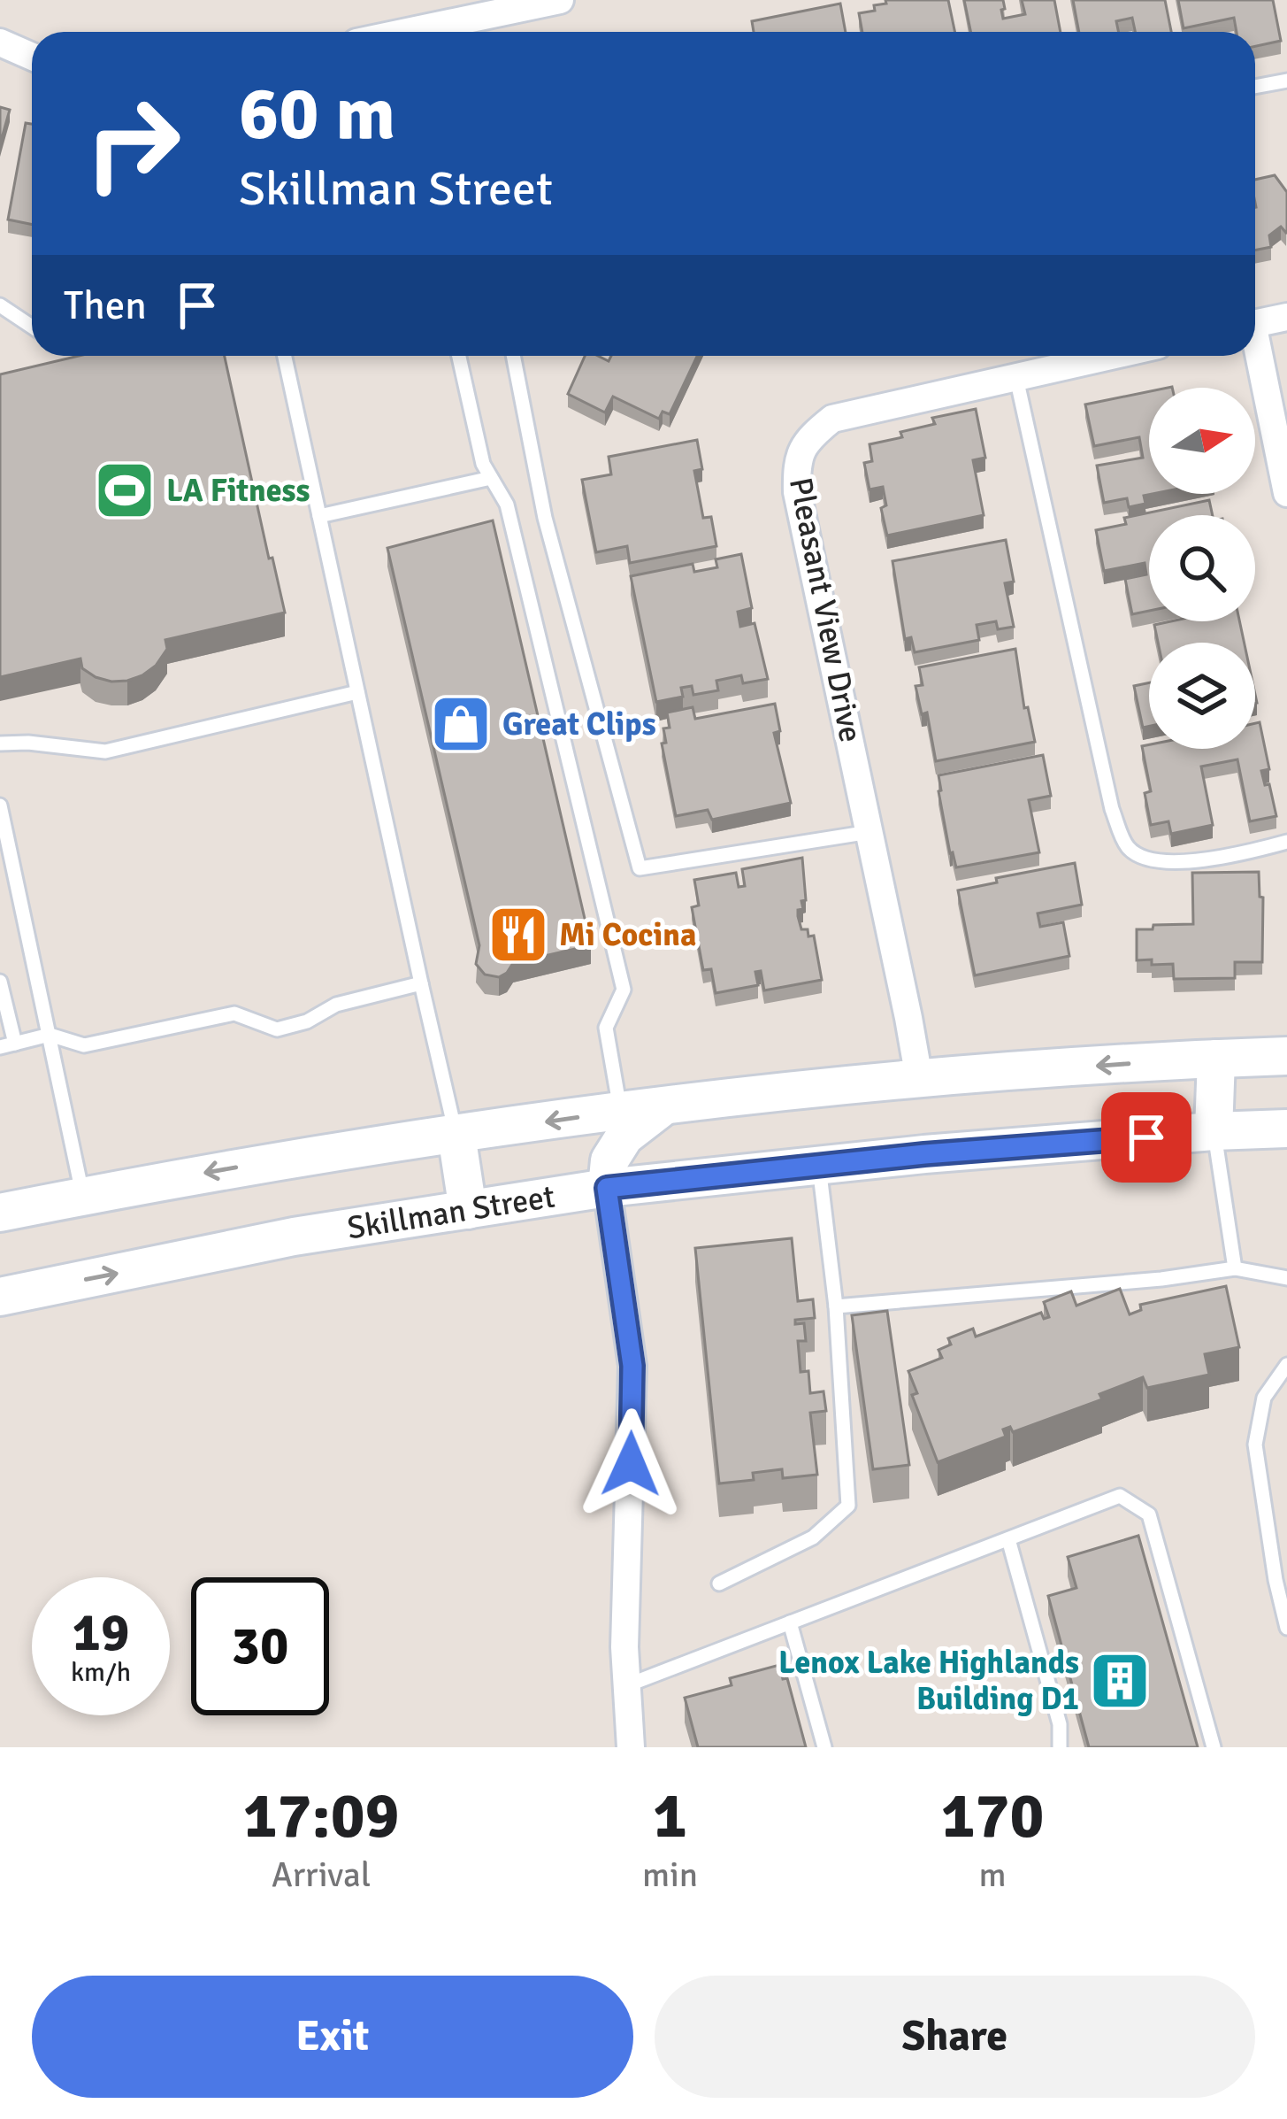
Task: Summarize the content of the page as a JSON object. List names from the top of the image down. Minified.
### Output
{"streets":{"main road":["Skillman Street"],"street":["Pleasant View Drive"]},"places":{"sports":["LA Fitness"],"shop":["Great Clips"],"restaurant":["Mi Cocina"],"building":["Lenox Lake Highlands Building D1"]},"north":"right","page":{"turn":["60 m","Skillman Street"],"then":"Then","speed":"19 km/h","limit":"30","eta":["17:09","Arrival","1","min","170","m"],"buttons":["Exit","Share"]}}
